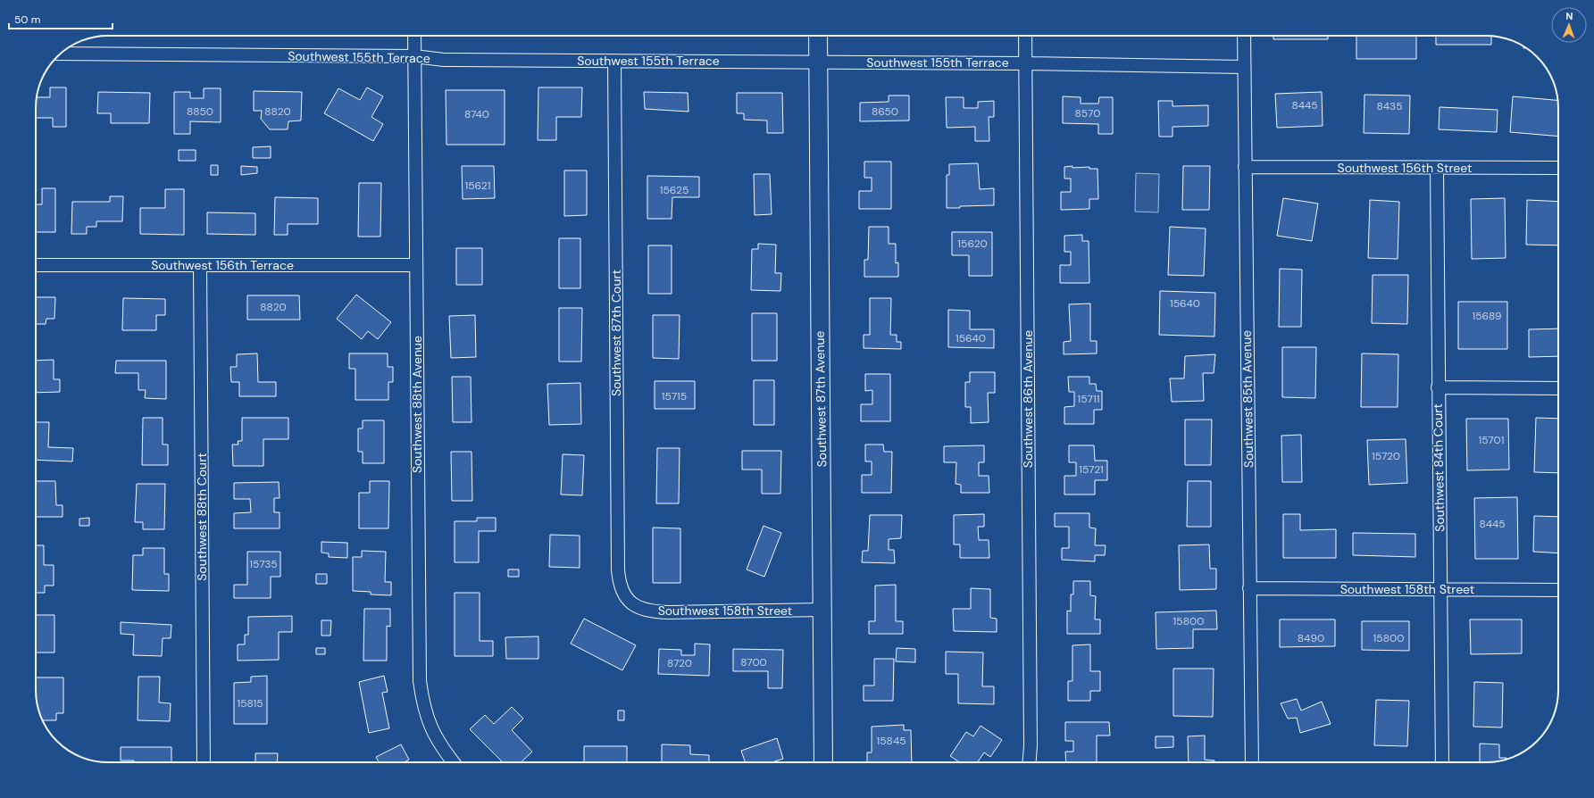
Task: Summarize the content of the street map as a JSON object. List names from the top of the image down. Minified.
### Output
{"streets":{"street":["Southwest 155th Terrace","Southwest 156th Street","Southwest 156th Terrace","Southwest 87th Court","Southwest 87th Avenue","Southwest 86th Avenue","Southwest 85th Avenue","Southwest 88th Avenue","Southwest 84th Court","Southwest 88th Court","Southwest 158th Street"]},"crossings":[["Southwest 155th Terrace","Southwest 87th Court"],["Southwest 155th Terrace","Southwest 87th Avenue"],["Southwest 155th Terrace","Southwest 86th Avenue"],["Southwest 155th Terrace","Southwest 85th Avenue"],["Southwest 155th Terrace","Southwest 88th Avenue"],["Southwest 156th Street","Southwest 85th Avenue"],["Southwest 156th Street","Southwest 84th Court"],["Southwest 156th Terrace","Southwest 88th Avenue"],["Southwest 156th Terrace","Southwest 88th Court"],["Southwest 87th Court","Southwest 158th Street"],["Southwest 87th Avenue","Southwest 158th Street"],["Southwest 85th Avenue","Southwest 158th Street"],["Southwest 84th Court","Southwest 158th Street"]],"house_numbers":["8445","8435","8850","8820","8650","8570","8740","15621","15625","15620","15640","8820","15689","15640","15715","15711","15701","15720","15721","8445","15735","15800","8490","15800","8700","8720","15815","15845"],"scale_bar":"50 m","north":"top"}
